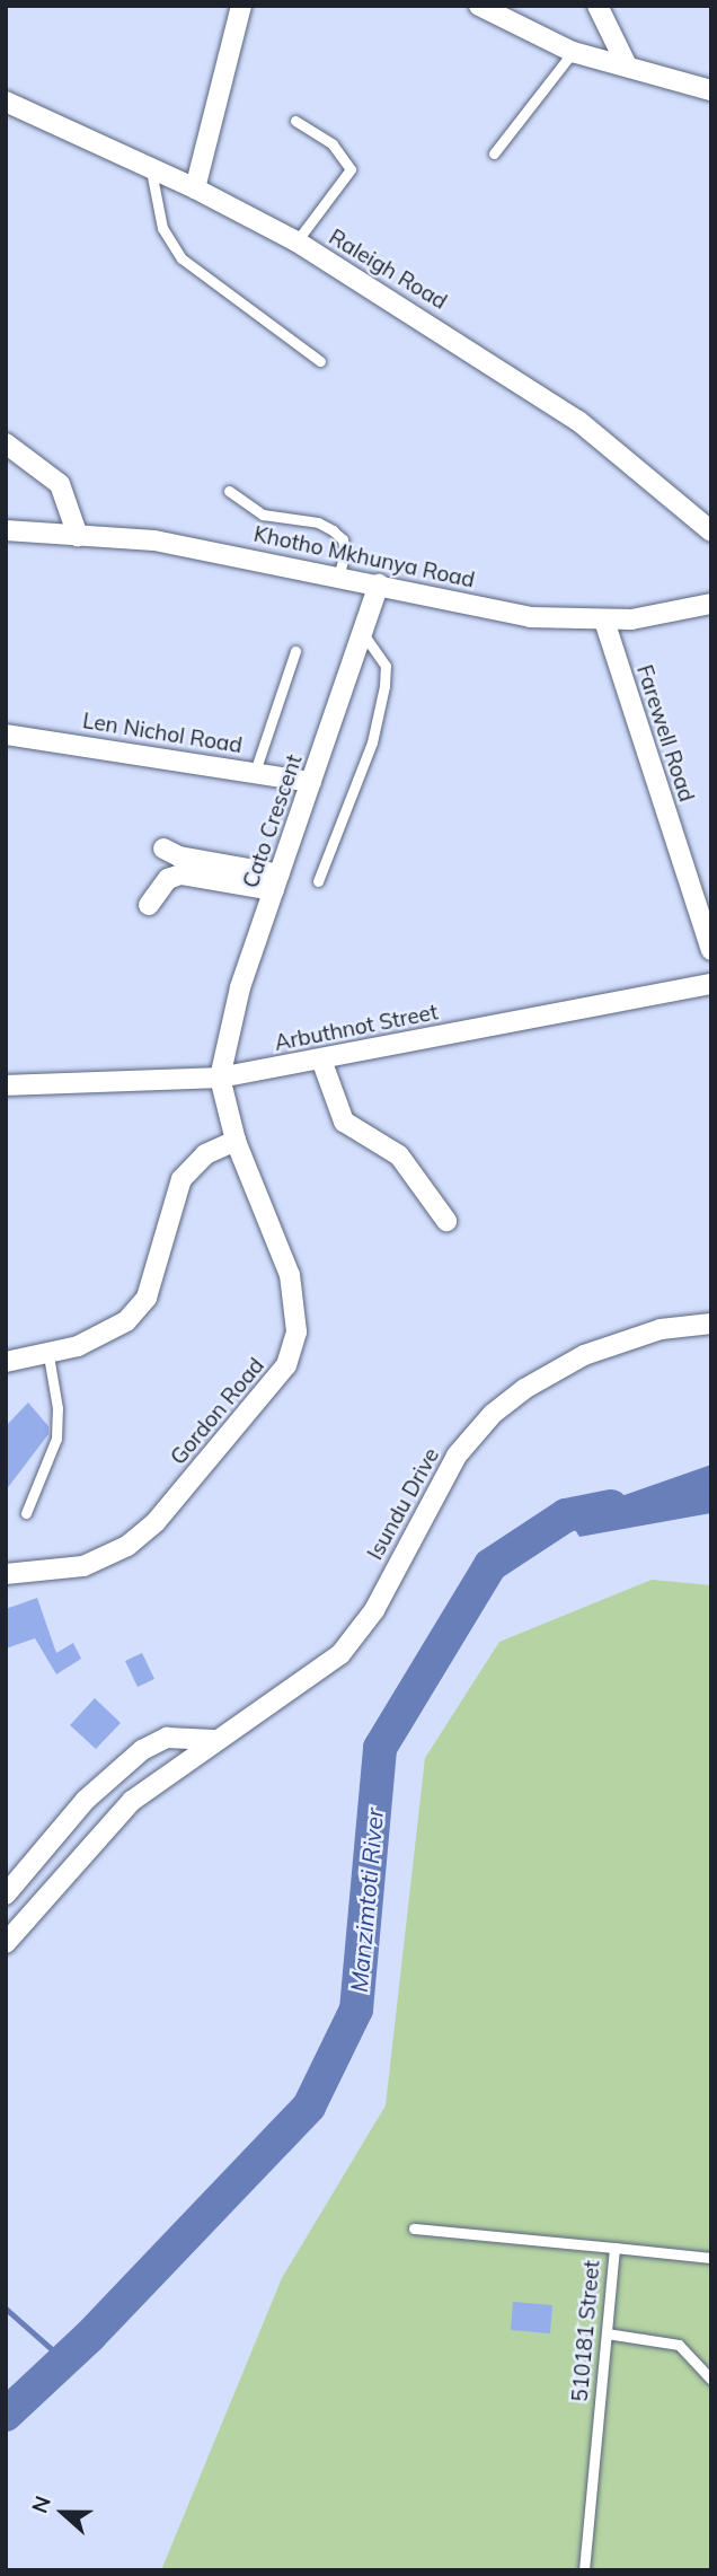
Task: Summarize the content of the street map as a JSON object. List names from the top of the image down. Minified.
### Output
{"streets":{"street":["Raleigh Road","Khotho Mkhunya Road","Len Nichol Road","Farewell Road","Cato Crescent","Arbuthnot Street","Gordon Road","Isundu Drive"],"lane":["510181 Street"]},"crossings":[["Khotho Mkhunya Road","Farewell Road"],["Khotho Mkhunya Road","Cato Crescent"],["Len Nichol Road","Cato Crescent"],["Cato Crescent","Arbuthnot Street"],["Cato Crescent","Gordon Road"],["Arbuthnot Street","Gordon Road"]],"water":["Manzimtoti River"],"north":"left"}
